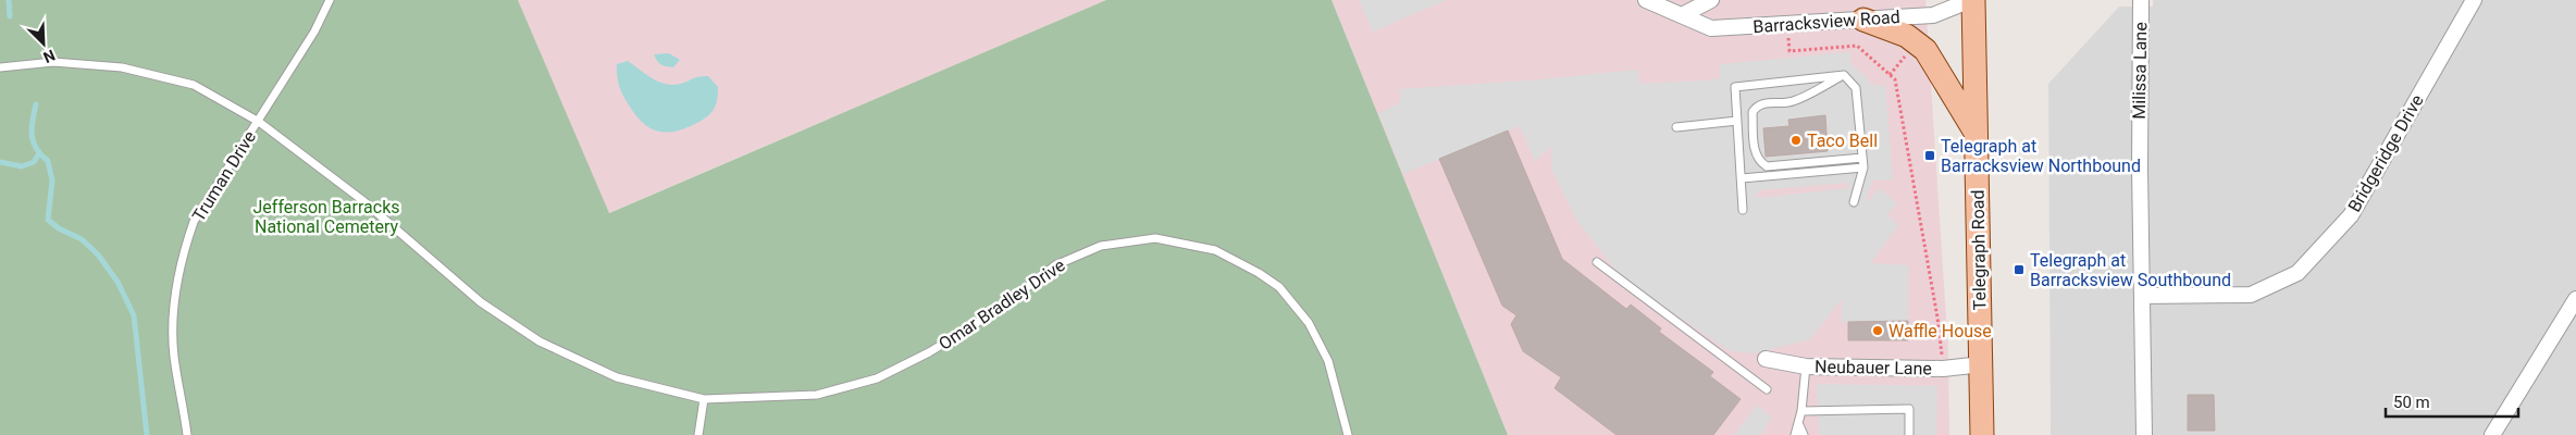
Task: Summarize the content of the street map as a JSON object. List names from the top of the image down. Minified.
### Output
{"streets":{"main road":["Telegraph Road"],"street":["Barracksview Road","Milissa Lane","Bridgeridge Drive","Neubauer Lane"],"lane":["Truman Drive","Omar Bradley Drive"]},"crossings":[["Barracksview Road","Telegraph Road"],["Milissa Lane","Bridgeridge Drive"],["Truman Drive","Omar Bradley Drive"],["Telegraph Road","Neubauer Lane"]],"parks":["Jefferson Barracks National Cemetery"],"places":{"other":["Taco Bell","Waffle House"],"transit":["Telegraph at Barracksview Northbound","Telegraph at Barracksview Southbound"]},"scale_bar":"50 m","north":"bottom right"}
